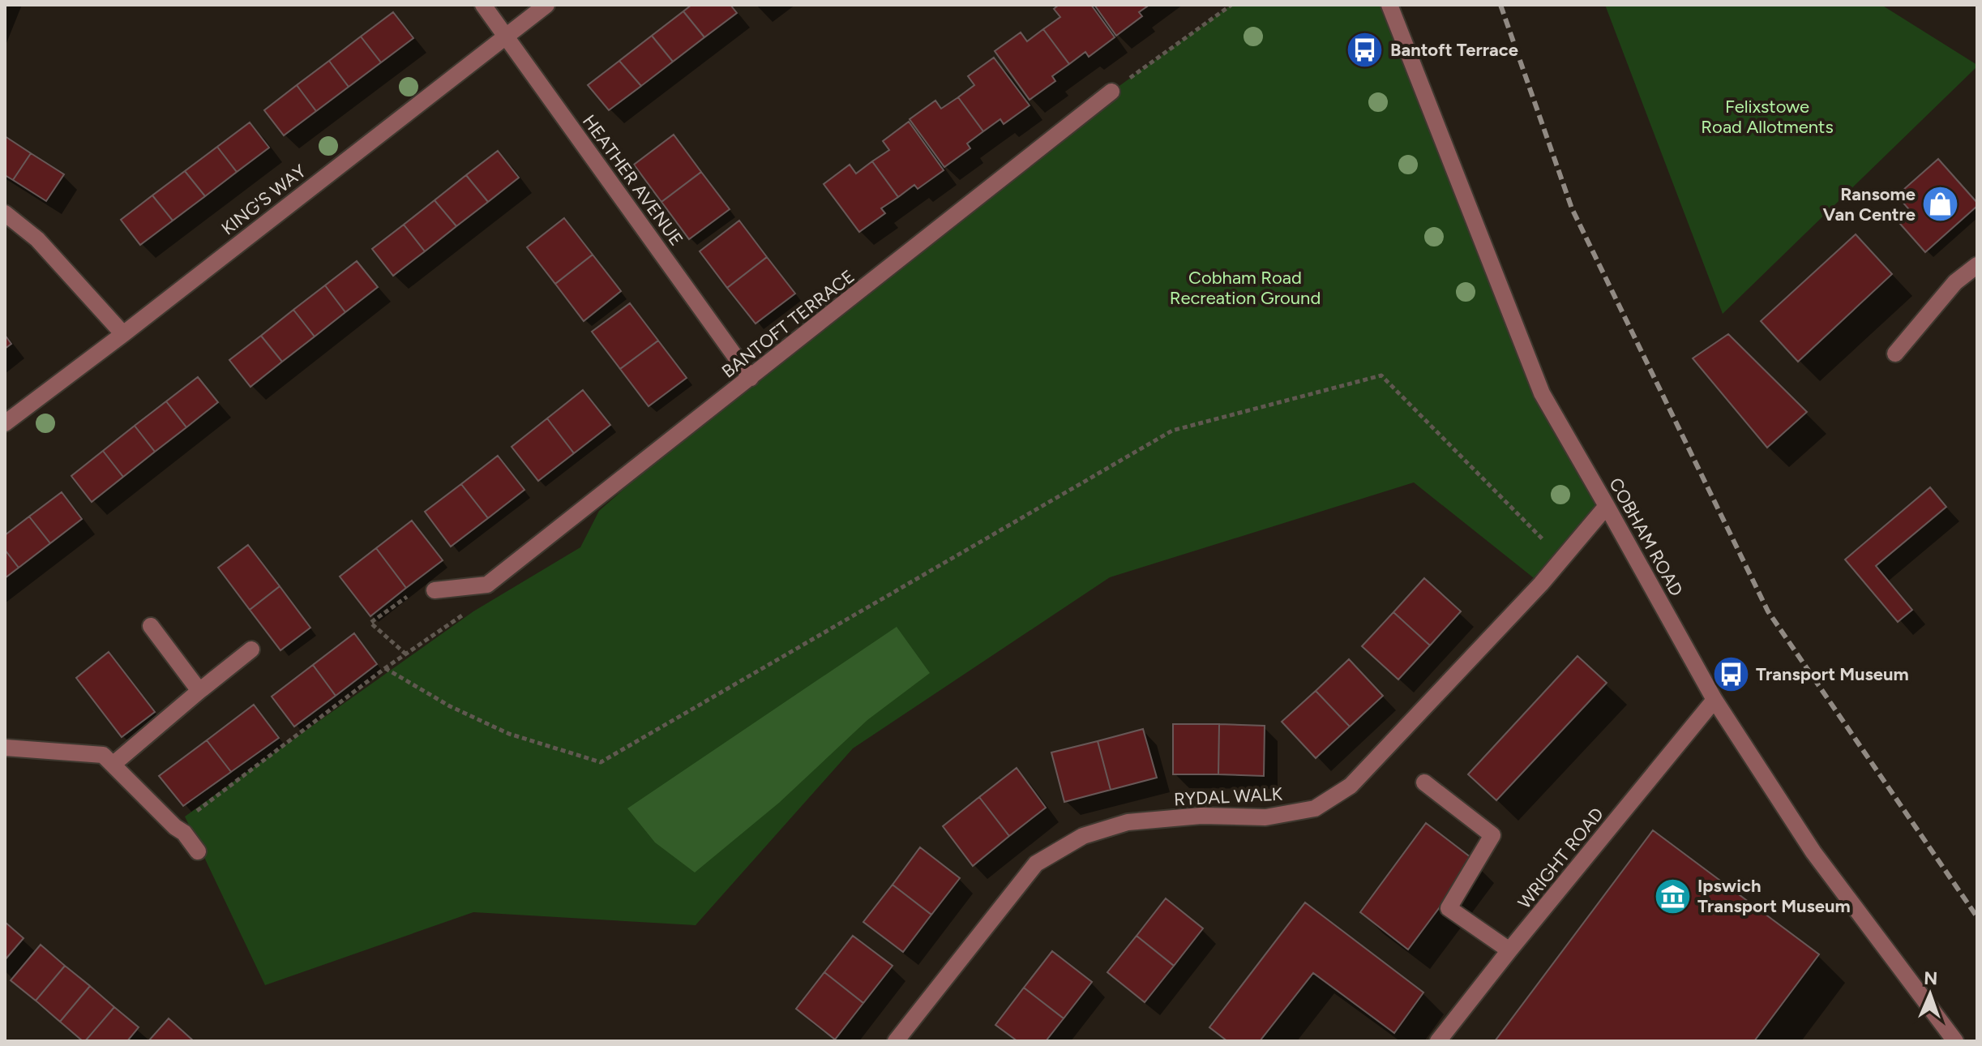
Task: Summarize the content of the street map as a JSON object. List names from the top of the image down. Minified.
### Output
{"streets":{"street":["HEATHER AVENUE","KING'S WAY","BANTOFT TERRACE","COBHAM ROAD","RYDAL WALK","WRIGHT ROAD"]},"crossings":[["HEATHER AVENUE","KING'S WAY"],["HEATHER AVENUE","BANTOFT TERRACE"],["COBHAM ROAD","RYDAL WALK"],["COBHAM ROAD","WRIGHT ROAD"]],"parks":["Felixstowe Road Allotments","Cobham Road Recreation Ground"],"places":{"bus stop":["Bantoft Terrace","Transport Museum"],"shop":["Ransome Van Centre"],"museum":["Ipswich Transport Museum"]},"north":"top"}
